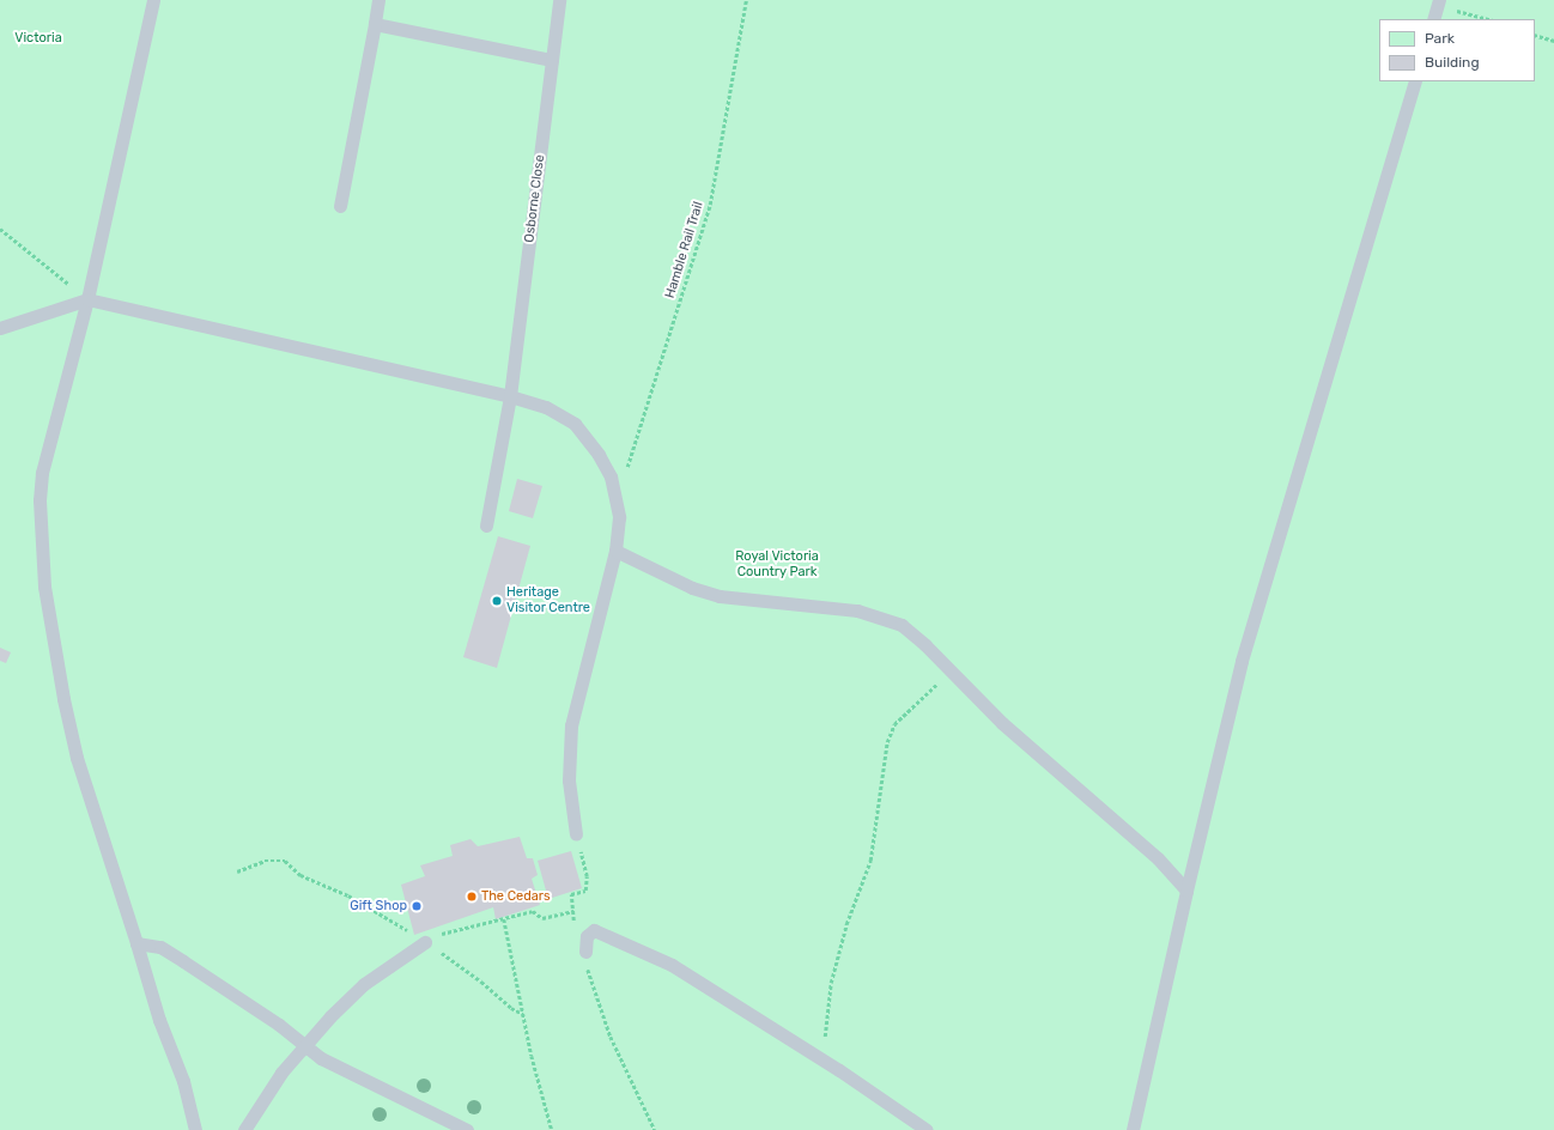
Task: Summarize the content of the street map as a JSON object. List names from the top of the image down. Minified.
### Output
{"streets":{"lane":["Osborne Close"],"path":["Hamble Rail Trail"]},"parks":["Victoria","Royal Victoria Country Park"],"places":["Heritage Visitor Centre","The Cedars","Gift Shop"],"legend":["Park","Building"]}
